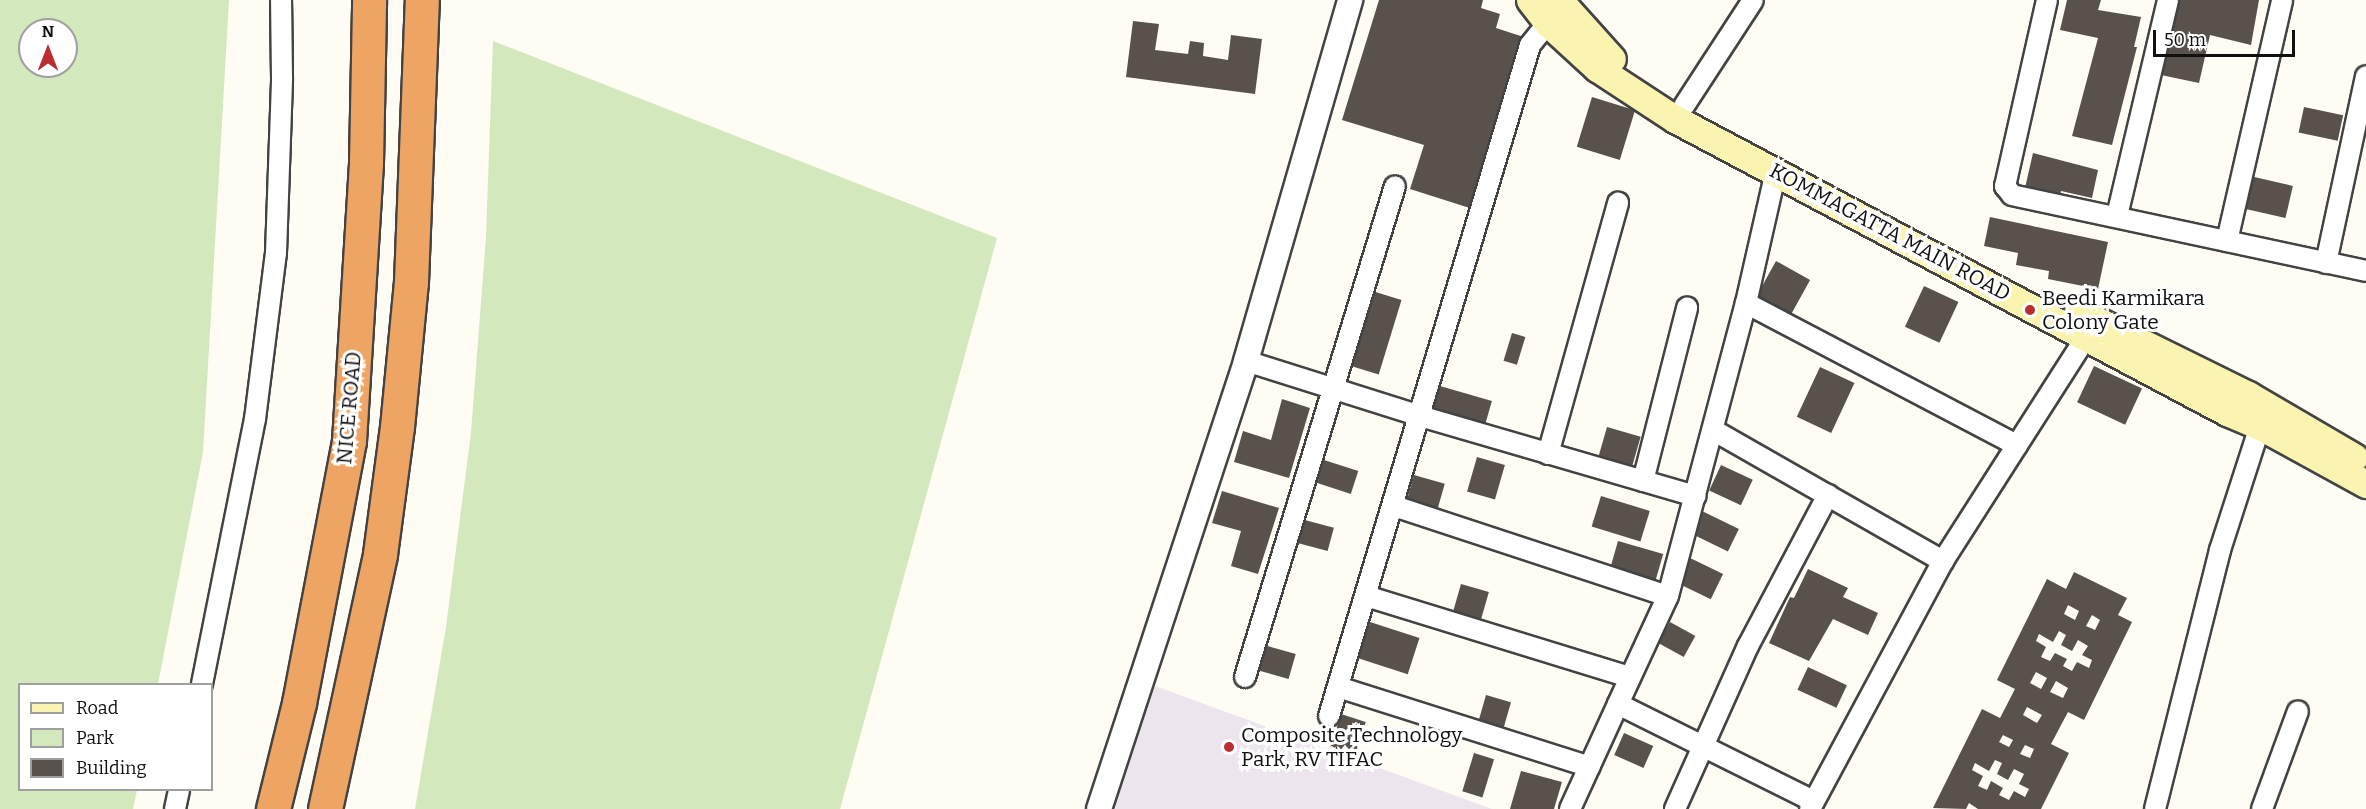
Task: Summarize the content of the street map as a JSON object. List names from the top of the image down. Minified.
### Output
{"streets":{"highway":["NICE ROAD"],"main road":["KOMMAGATTA MAIN ROAD"]},"places":["Beedi Karmikara Colony Gate","Composite Technology Park, RV TIFAC"],"legend":["Road","Park","Building"],"scale_bar":"50 m","north":"top"}
